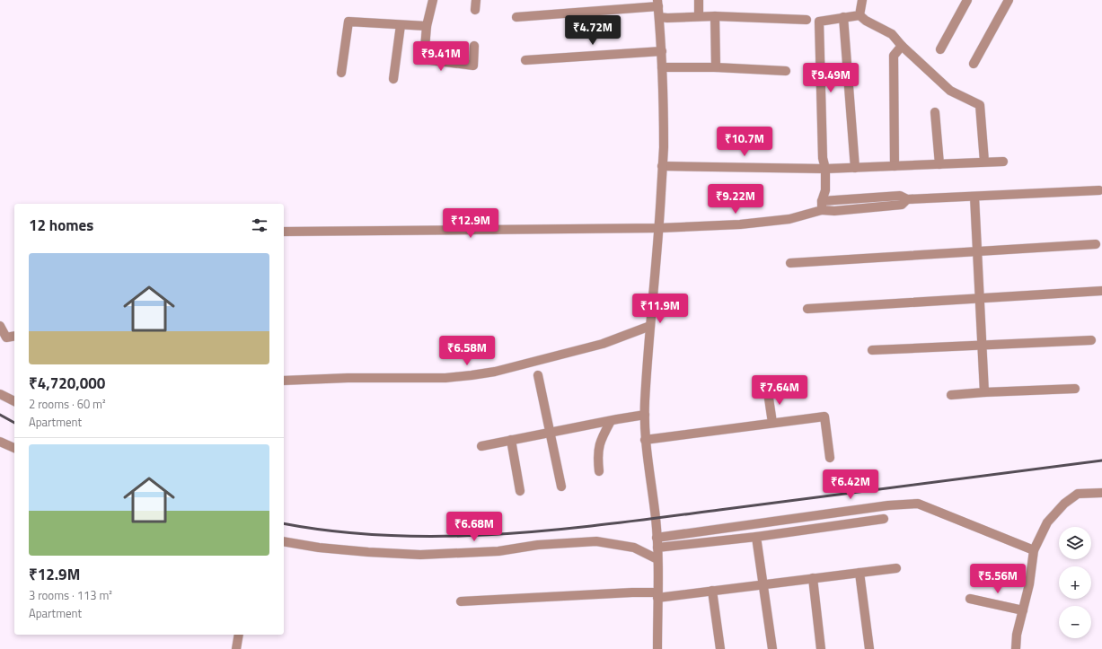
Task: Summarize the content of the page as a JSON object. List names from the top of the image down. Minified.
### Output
{"page":{"price":["₹4.72M","₹9.41M","₹9.49M","₹10.7M","₹9.22M","₹12.9M","₹11.9M","₹6.58M","₹7.64M","₹6.42M","₹6.68M","₹5.56M"],"heading":"12 homes","list":[{"name":"₹4,720,000","note":"2 rooms · 60 m² · Apartment"},{"name":"₹12.9M","note":"3 rooms · 113 m² · Apartment"}],"map_buttons":["+","−"]}}
